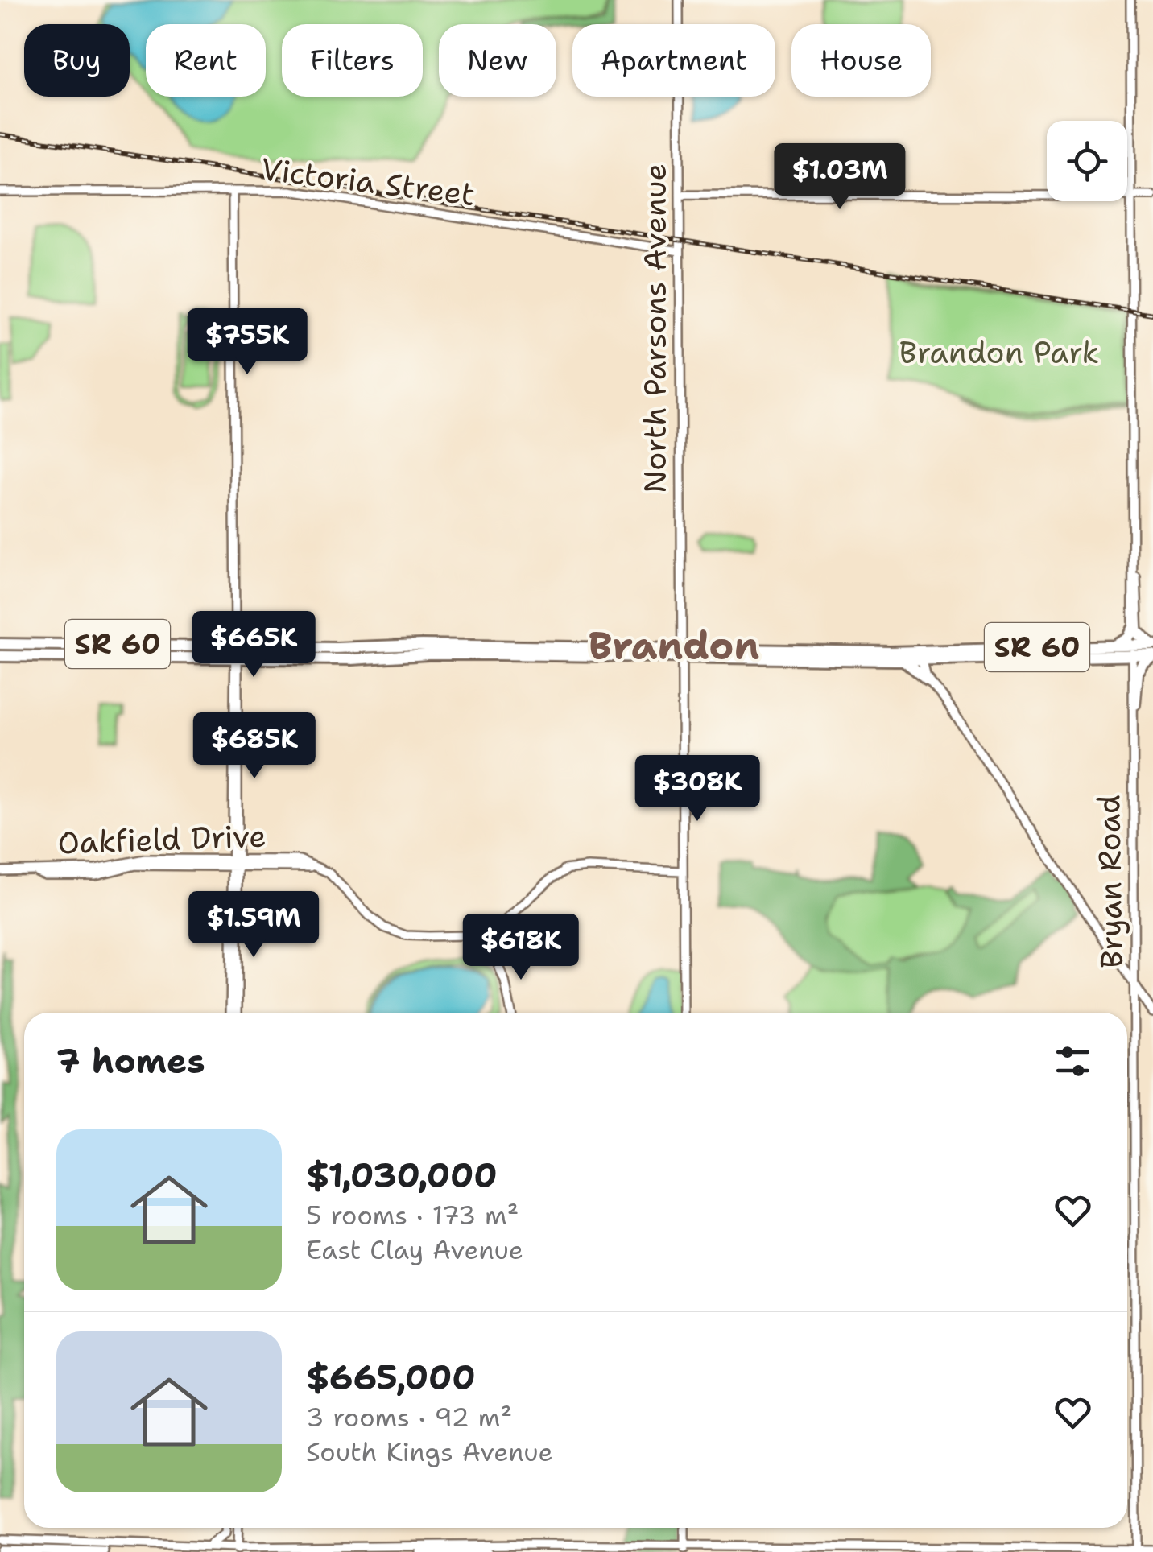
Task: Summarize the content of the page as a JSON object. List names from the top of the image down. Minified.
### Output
{"streets":{"highway":["SR 60"],"street":["Victoria Street","North Parsons Avenue","Oakfield Drive","Bryan Road"]},"crossings":[["Victoria Street","North Parsons Avenue"],["North Parsons Avenue","SR 60"],["North Parsons Avenue","Oakfield Drive"],["SR 60","Bryan Road"]],"districts":["Brandon"],"parks":["Brandon Park"],"page":{"chip":["Buy","Rent","Filters","New","Apartment","House"],"price":["$1.03M","$755K","$665K","$685K","$308K","$1.59M","$618K"],"heading":"7 homes","list":[{"name":"$1,030,000","note":"5 rooms · 173 m² · East Clay Avenue"},{"name":"$665,000","note":"3 rooms · 92 m² · South Kings Avenue"}]}}
